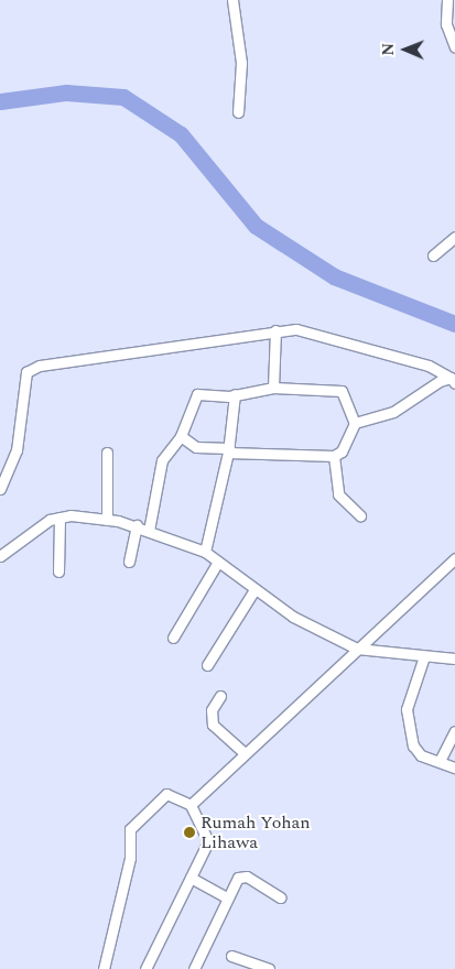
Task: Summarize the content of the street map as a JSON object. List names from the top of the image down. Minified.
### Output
{"places":["Rumah Yohan Lihawa"],"north":"left"}
